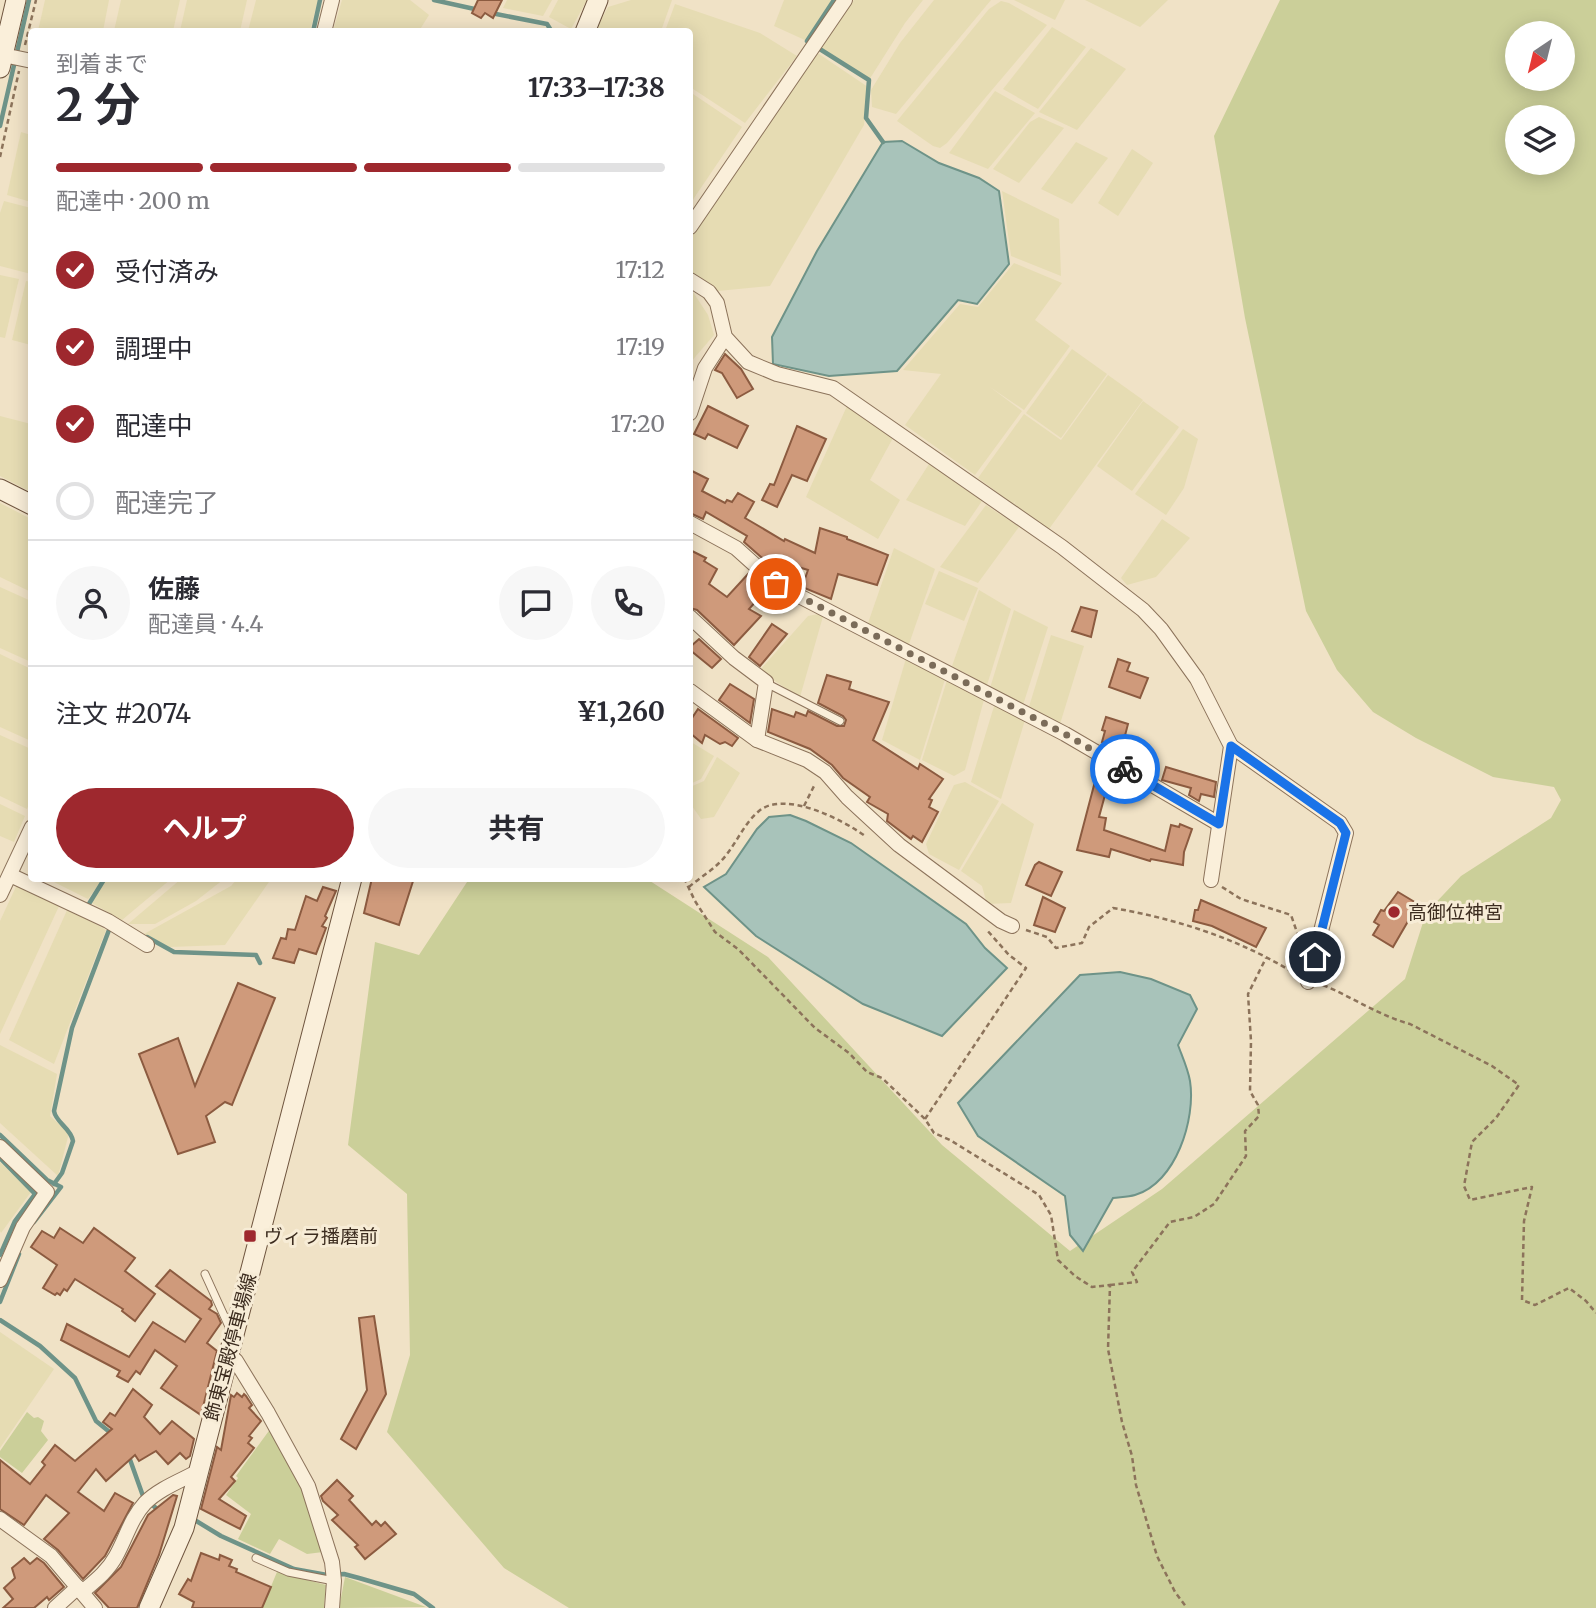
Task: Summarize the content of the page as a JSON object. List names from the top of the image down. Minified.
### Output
{"streets":{"main road":["飾東宝殿停車場線"]},"places":{"other":["高御位神宮"],"transit":["ヴィラ播磨前"]},"north":"bottom left","page":{"heading":["2 分","到着まで","17:33–17:38"],"panel":["佐藤","配達員 · 4.4","注文 #2074","¥1,260"],"bar":"配達中 · 200 m","list":[["受付済み","17:12"],["調理中","17:19"],["配達中","17:20"],"配達完了"],"buttons":["ヘルプ","共有"]}}
